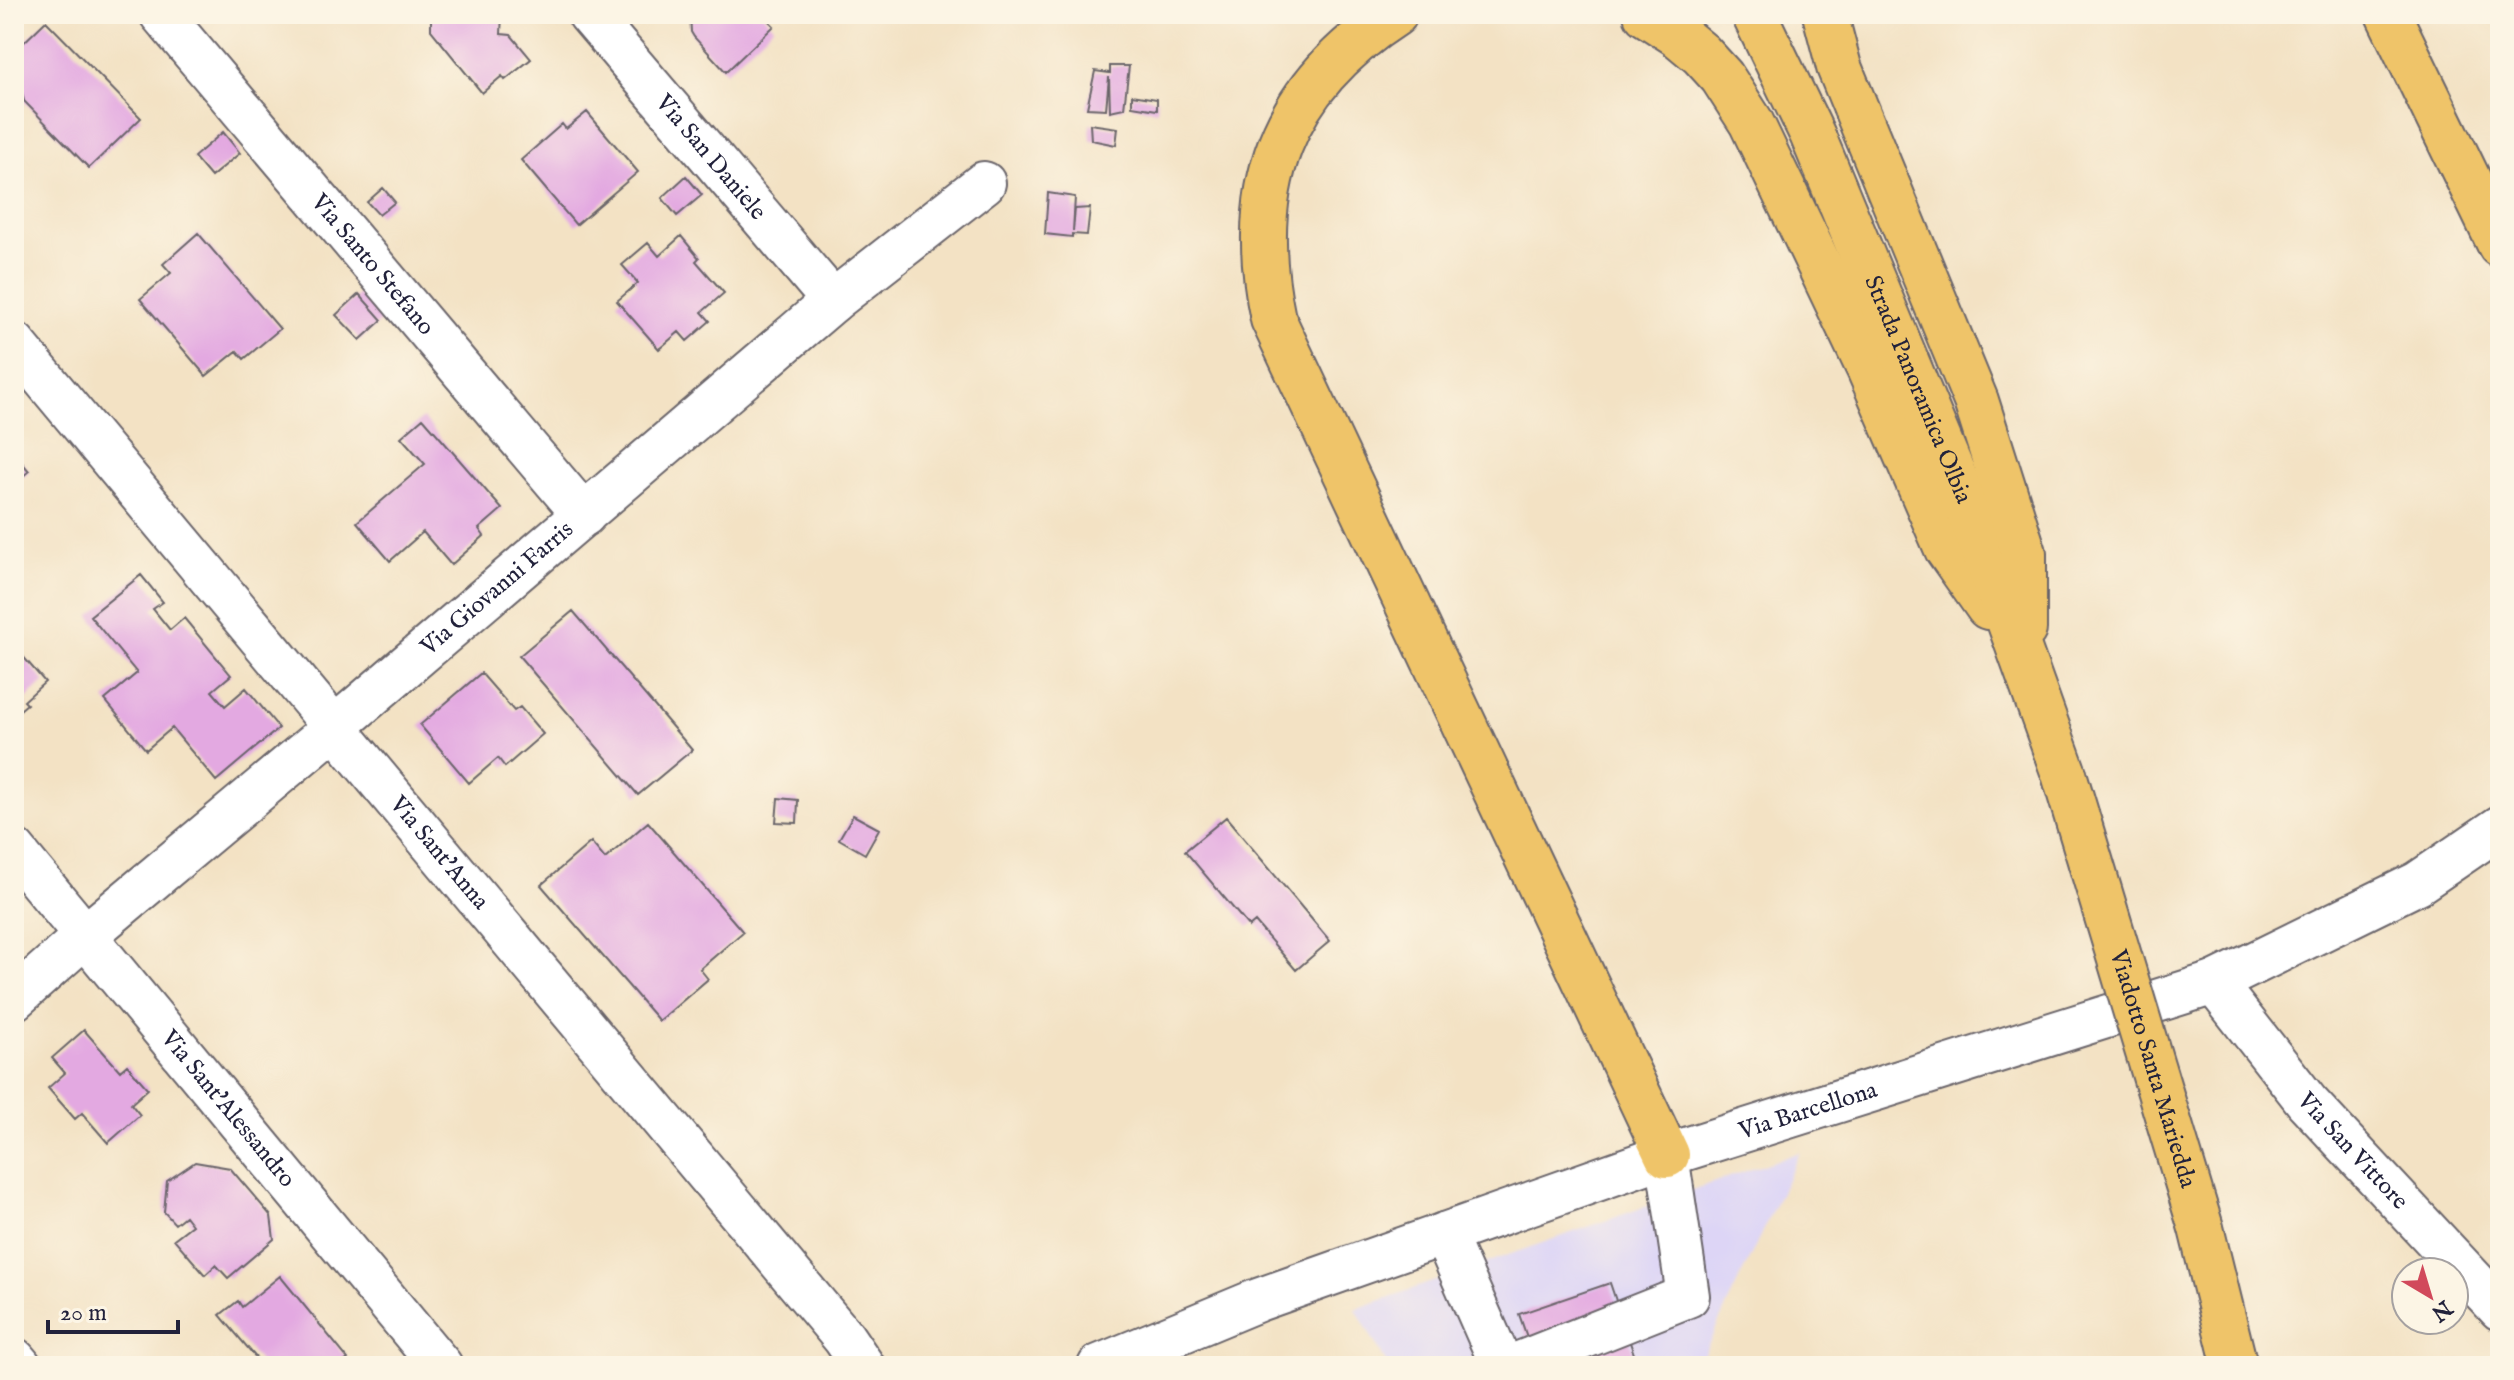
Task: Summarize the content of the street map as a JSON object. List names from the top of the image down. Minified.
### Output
{"streets":{"highway":["Strada Panoramica Olbia","Viadotto Santa Mariedda"],"street":["Via San Daniele","Via Santo Stefano","Via Giovanni Farris","Via Sant'Anna","Via Sant'Alessandro","Via Barcellona","Via San Vittore"]},"crossings":[["Via San Daniele","Via Giovanni Farris"],["Via Santo Stefano","Via Giovanni Farris"],["Strada Panoramica Olbia","Viadotto Santa Mariedda"],["Via Giovanni Farris","Via Sant'Anna"],["Via Giovanni Farris","Via Sant'Alessandro"],["Via Barcellona","Via San Vittore"]],"scale_bar":"20 m","north":"bottom right"}
